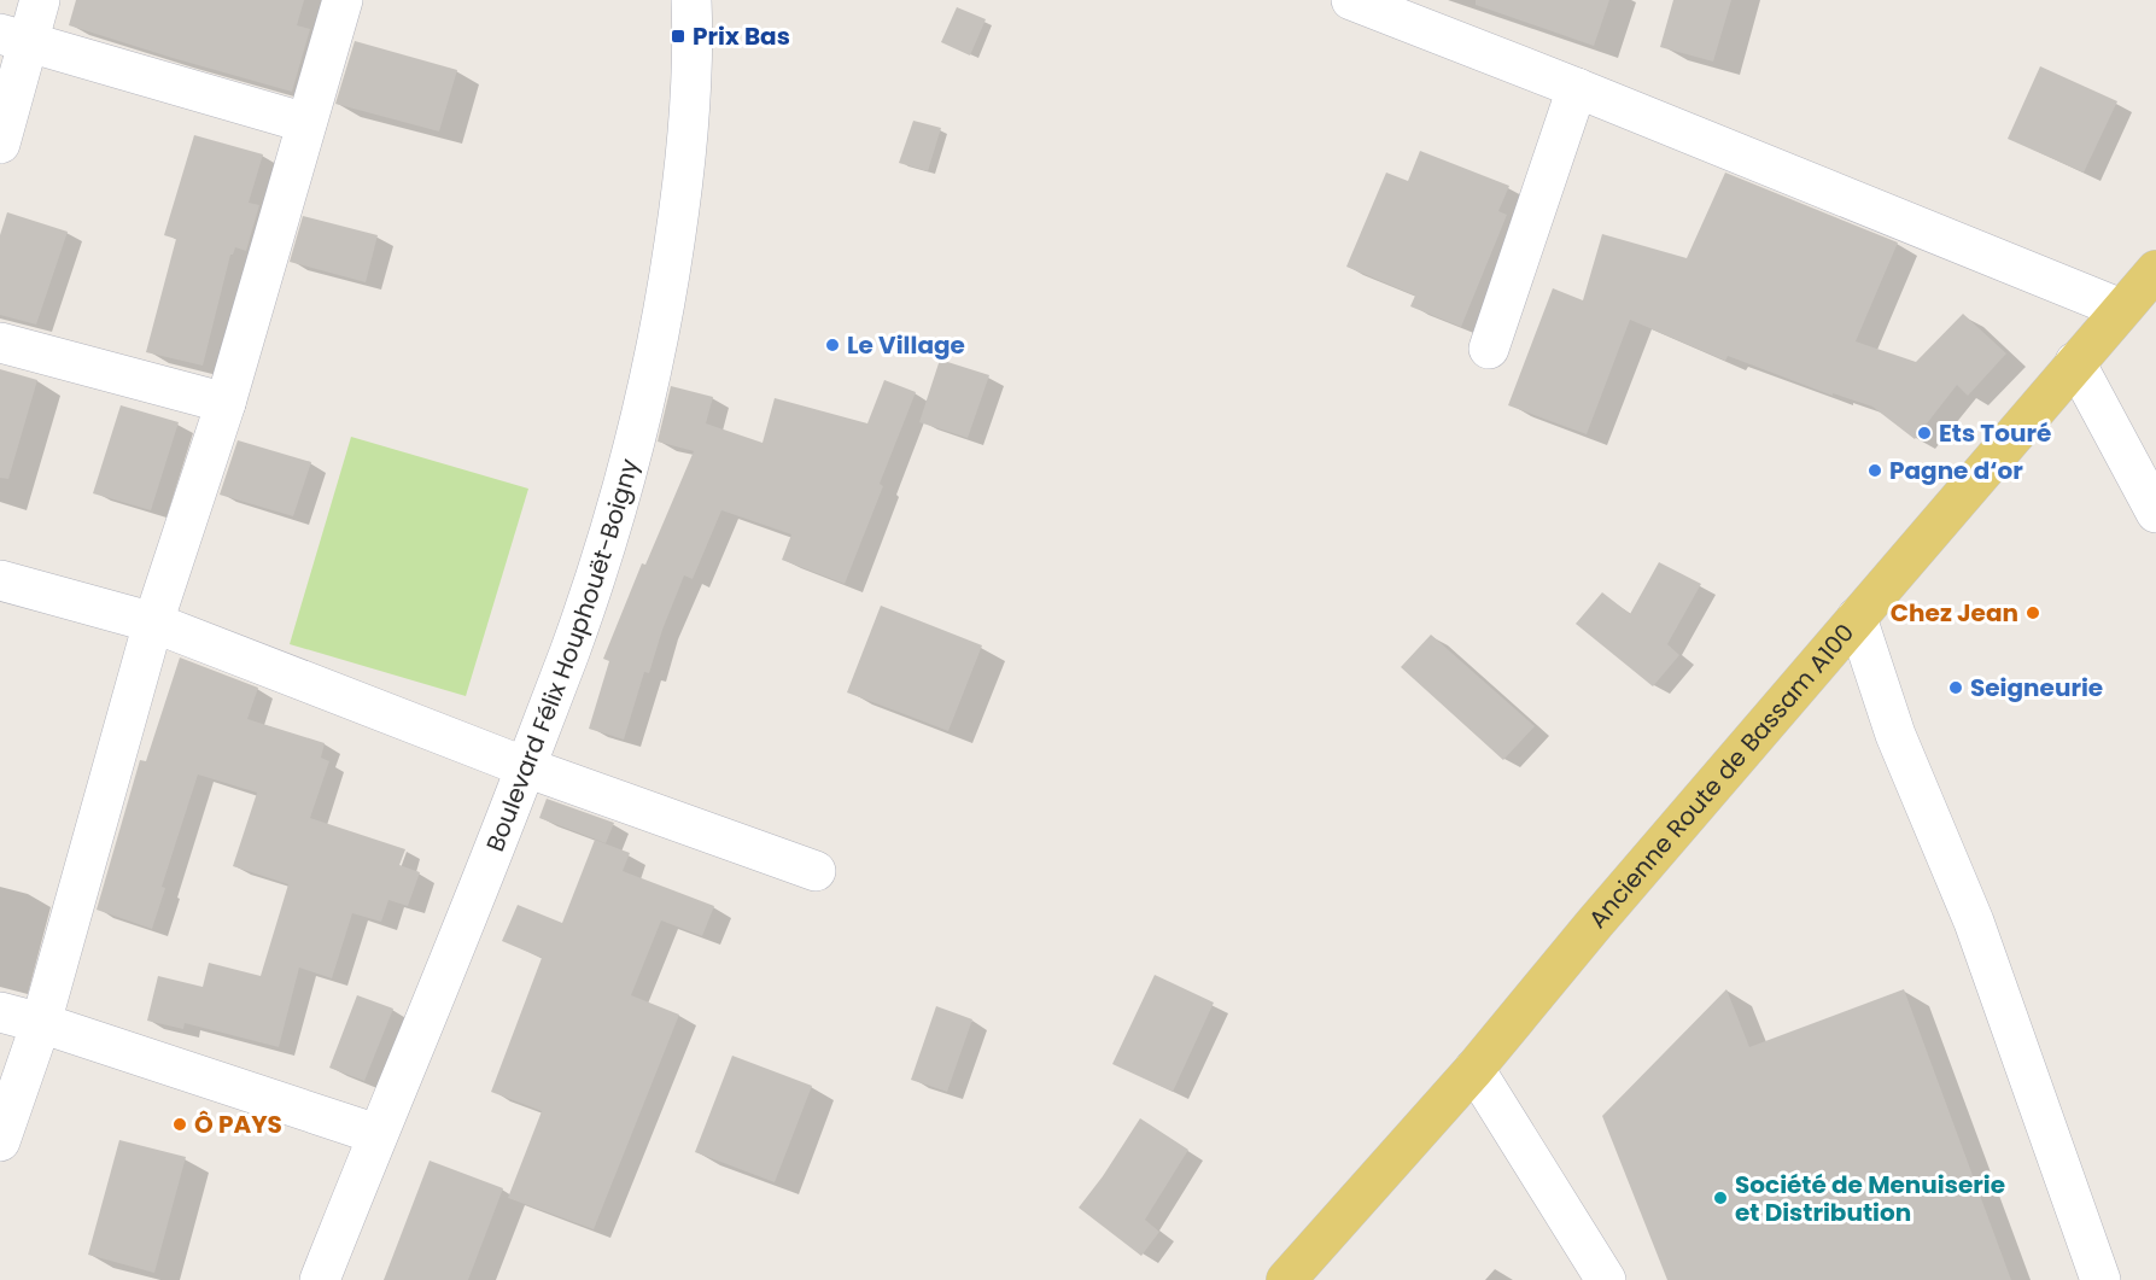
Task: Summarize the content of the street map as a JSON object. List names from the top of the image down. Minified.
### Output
{"streets":{"main road":["Ancienne Route de Bassam A100"],"street":["Boulevard Félix Houphouët-Boigny"]},"places":{"transit":["Prix Bas"],"other":["Le Village","Ets Touré","Pagne d‘or","Chez Jean","Seigneurie","Ô PAYS","Société de Menuiserie et Distribution"]}}
